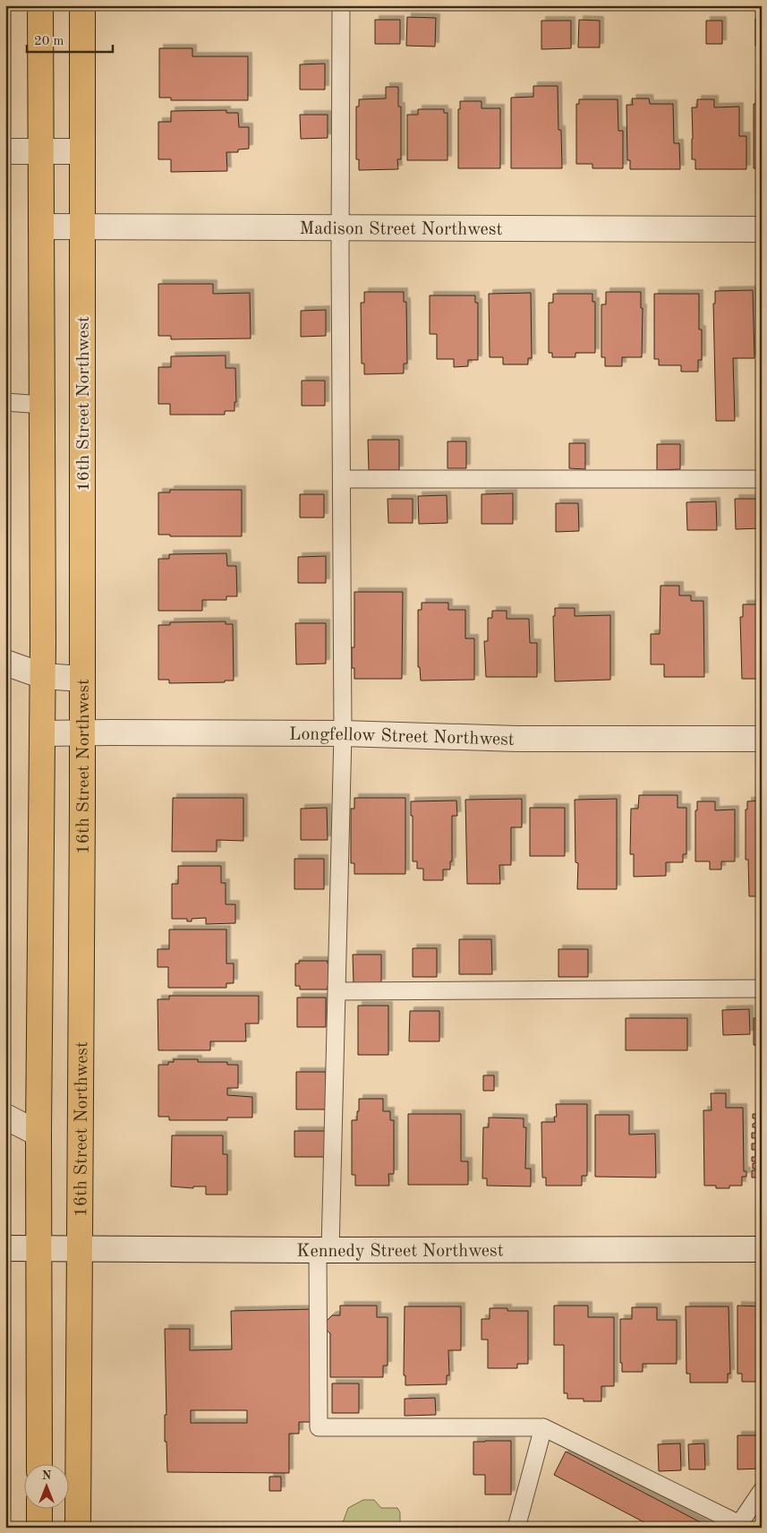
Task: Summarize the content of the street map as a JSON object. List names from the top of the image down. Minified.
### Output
{"streets":{"main road":["16th Street Northwest"],"street":["Madison Street Northwest","Longfellow Street Northwest","Kennedy Street Northwest"]},"crossings":[["Madison Street Northwest","16th Street Northwest"],["16th Street Northwest","Longfellow Street Northwest"],["16th Street Northwest","Kennedy Street Northwest"]],"scale_bar":"20 m","north":"top"}
